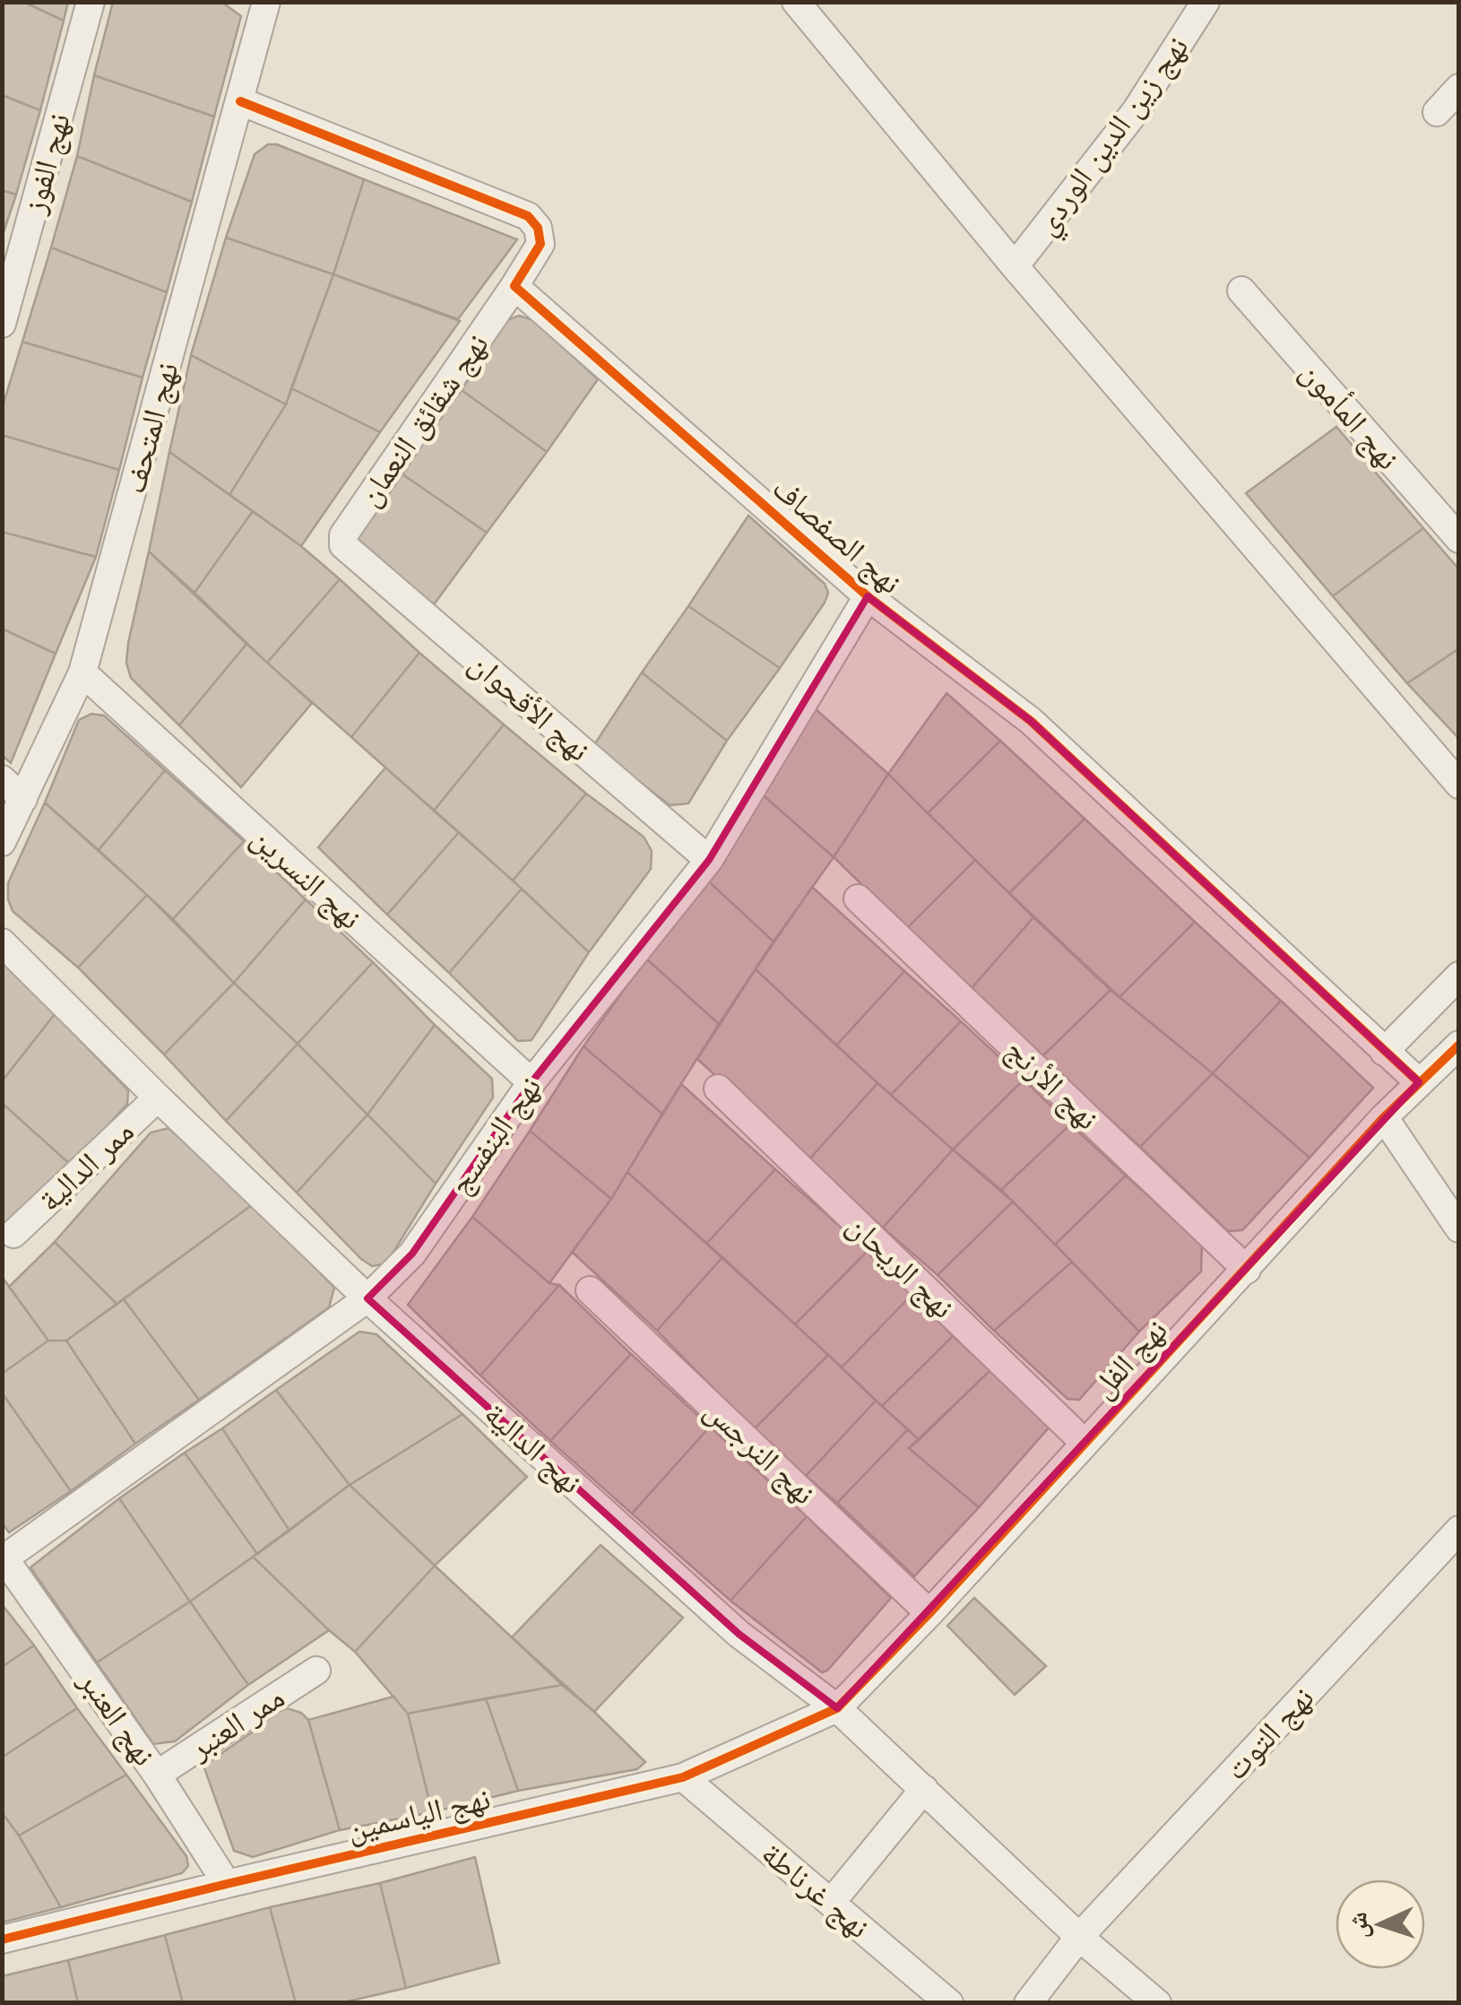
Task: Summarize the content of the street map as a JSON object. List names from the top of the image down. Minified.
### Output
{"streets":{"street":["نهج زين الدين الوردي","نهج الفوز","نهج المأمون","نهج شقائق النعمان","نهج المتحف","نهج الصفصاف","نهج الأقحوان","نهج النسرين","نهج الأرنج","نهج البنفسج","ممر الدالية","نهج الريحان","نهج الفل","نهج الدالية","نهج النرجس","نهج العنبر","ممر العنبر","نهج التوت","نهج الياسمين","نهج غرناطة"]},"crossings":[["نهج شقائق النعمان","نهج الصفصاف"],["نهج شقائق النعمان","نهج الأقحوان"],["نهج المتحف","نهج النسرين"],["نهج الصفصاف","نهج البنفسج"],["نهج الصفصاف","نهج الفل"],["نهج الأقحوان","نهج البنفسج"],["نهج النسرين","نهج البنفسج"],["نهج الأرنج","نهج الفل"],["نهج البنفسج","نهج الدالية"],["نهج البنفسج","نهج العنبر"],["ممر الدالية","نهج الدالية"],["نهج الريحان","نهج الفل"],["نهج الفل","نهج الدالية"],["نهج الفل","نهج النرجس"],["نهج الفل","نهج الياسمين"],["نهج الدالية","نهج التوت"],["نهج الدالية","نهج الياسمين"],["نهج العنبر","ممر العنبر"],["نهج العنبر","نهج الياسمين"],["نهج الياسمين","نهج غرناطة"]],"north":"left"}
